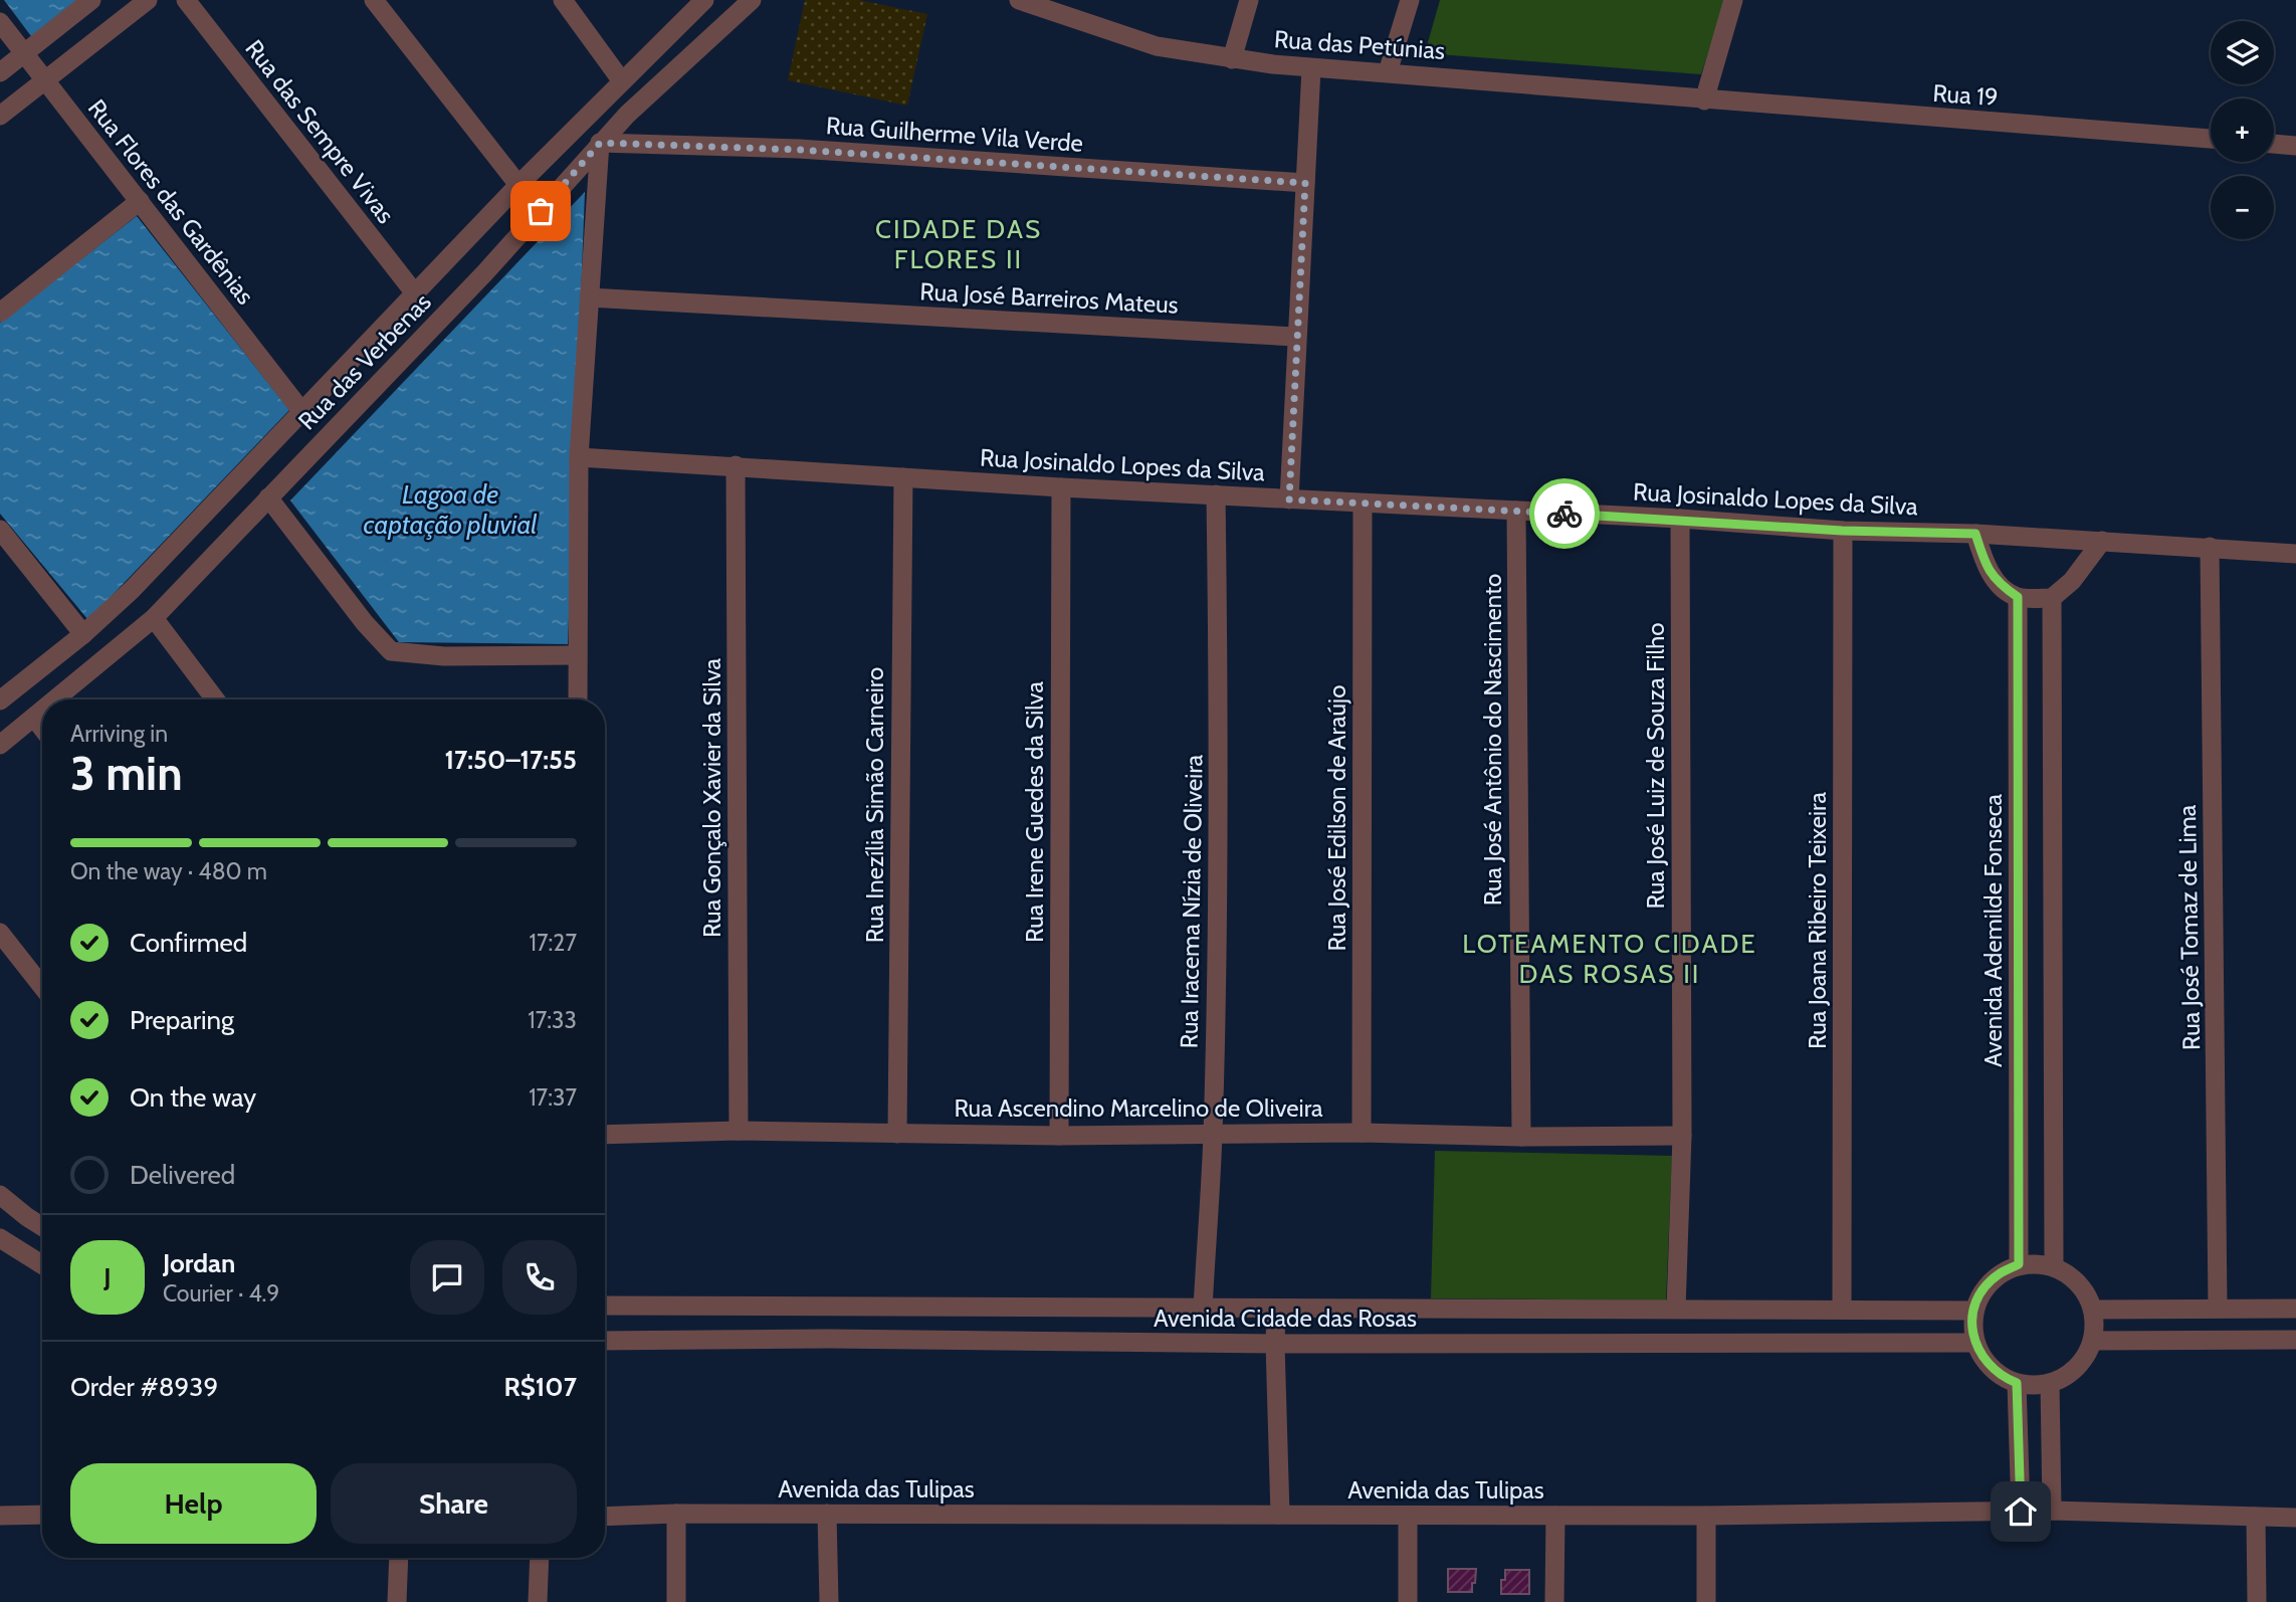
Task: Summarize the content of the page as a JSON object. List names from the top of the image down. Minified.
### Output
{"streets":{"street":["Rua das Petúnias","Rua 19","Rua das Sempre Vivas","Rua Guilherme Vila Verde","Rua Flores das Gardênias","Rua José Barreiros Mateus","Rua das Verbenas","Rua Josinaldo Lopes da Silva","Rua José Antônio do Nascimento","Rua José Luiz de Souza Filho","Rua Gonçalo Xavier da Silva","Rua Inezília Simão Carneiro","Rua Irene Guedes da Silva","Rua José Edilson de Araújo","Rua Iracema Nízia de Oliveira","Rua Joana Ribeiro Teixeira","Rua José Tomaz de Lima","Avenida Ademilde Fonseca","Rua Ascendino Marcelino de Oliveira","Avenida Cidade das Rosas","Avenida das Tulipas"]},"crossings":[["Rua das Petúnias","Rua 19"],["Rua das Sempre Vivas","Rua das Verbenas"],["Rua Guilherme Vila Verde","Rua das Verbenas"],["Rua Flores das Gardênias","Rua das Verbenas"],["Rua Josinaldo Lopes da Silva","Rua José Antônio do Nascimento"],["Rua Josinaldo Lopes da Silva","Rua José Luiz de Souza Filho"],["Rua Josinaldo Lopes da Silva","Rua Gonçalo Xavier da Silva"],["Rua Josinaldo Lopes da Silva","Rua Inezília Simão Carneiro"],["Rua Josinaldo Lopes da Silva","Rua Irene Guedes da Silva"],["Rua Josinaldo Lopes da Silva","Rua José Edilson de Araújo"],["Rua Josinaldo Lopes da Silva","Rua Iracema Nízia de Oliveira"],["Rua Josinaldo Lopes da Silva","Rua Joana Ribeiro Teixeira"],["Rua Josinaldo Lopes da Silva","Rua José Tomaz de Lima"],["Rua José Antônio do Nascimento","Rua Ascendino Marcelino de Oliveira"],["Rua José Luiz de Souza Filho","Rua Ascendino Marcelino de Oliveira"],["Rua José Luiz de Souza Filho","Avenida Cidade das Rosas"],["Rua Gonçalo Xavier da Silva","Rua Ascendino Marcelino de Oliveira"],["Rua Inezília Simão Carneiro","Rua Ascendino Marcelino de Oliveira"],["Rua Irene Guedes da Silva","Rua Ascendino Marcelino de Oliveira"],["Rua José Edilson de Araújo","Rua Ascendino Marcelino de Oliveira"],["Rua Iracema Nízia de Oliveira","Rua Ascendino Marcelino de Oliveira"],["Rua Iracema Nízia de Oliveira","Avenida Cidade das Rosas"],["Rua Joana Ribeiro Teixeira","Avenida Cidade das Rosas"],["Avenida Ademilde Fonseca","Avenida Cidade das Rosas"]],"districts":["CIDADE DAS FLORES II","LOTEAMENTO CIDADE DAS ROSAS II"],"water":["Lagoa de captação pluvial"],"page":{"map_buttons":["+","−"],"heading":["3 min","Arriving in","17:50–17:55"],"panel":["Jordan","Courier · 4.9","Order #8939","R$107"],"bar":"On the way · 480 m","list":[["Confirmed","17:27"],["Preparing","17:33"],["On the way","17:37"],"Delivered"],"round":"J","buttons":["Help","Share"]}}
